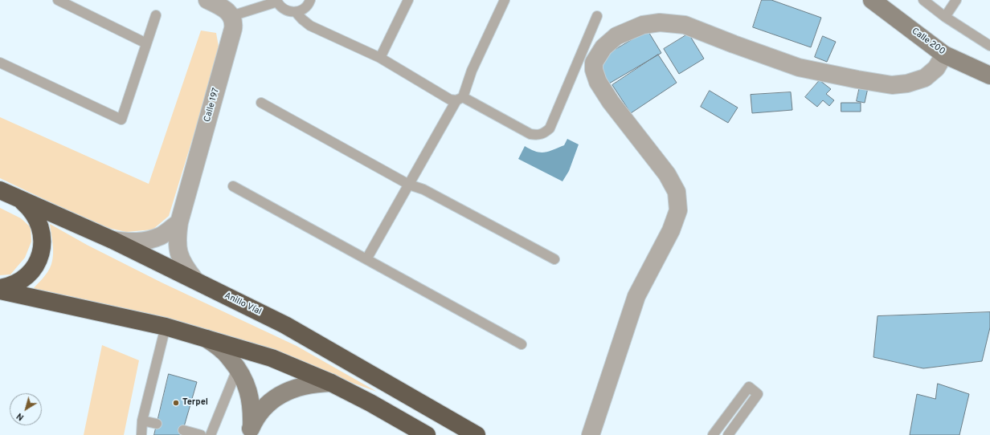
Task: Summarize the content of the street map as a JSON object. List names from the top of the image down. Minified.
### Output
{"streets":{"highway":["Anillo Víal"],"street":["Calle 200","Calle 197"]},"crossings":[["Calle 197","Anillo Víal"]],"places":["Terpel"],"north":"bottom left"}
